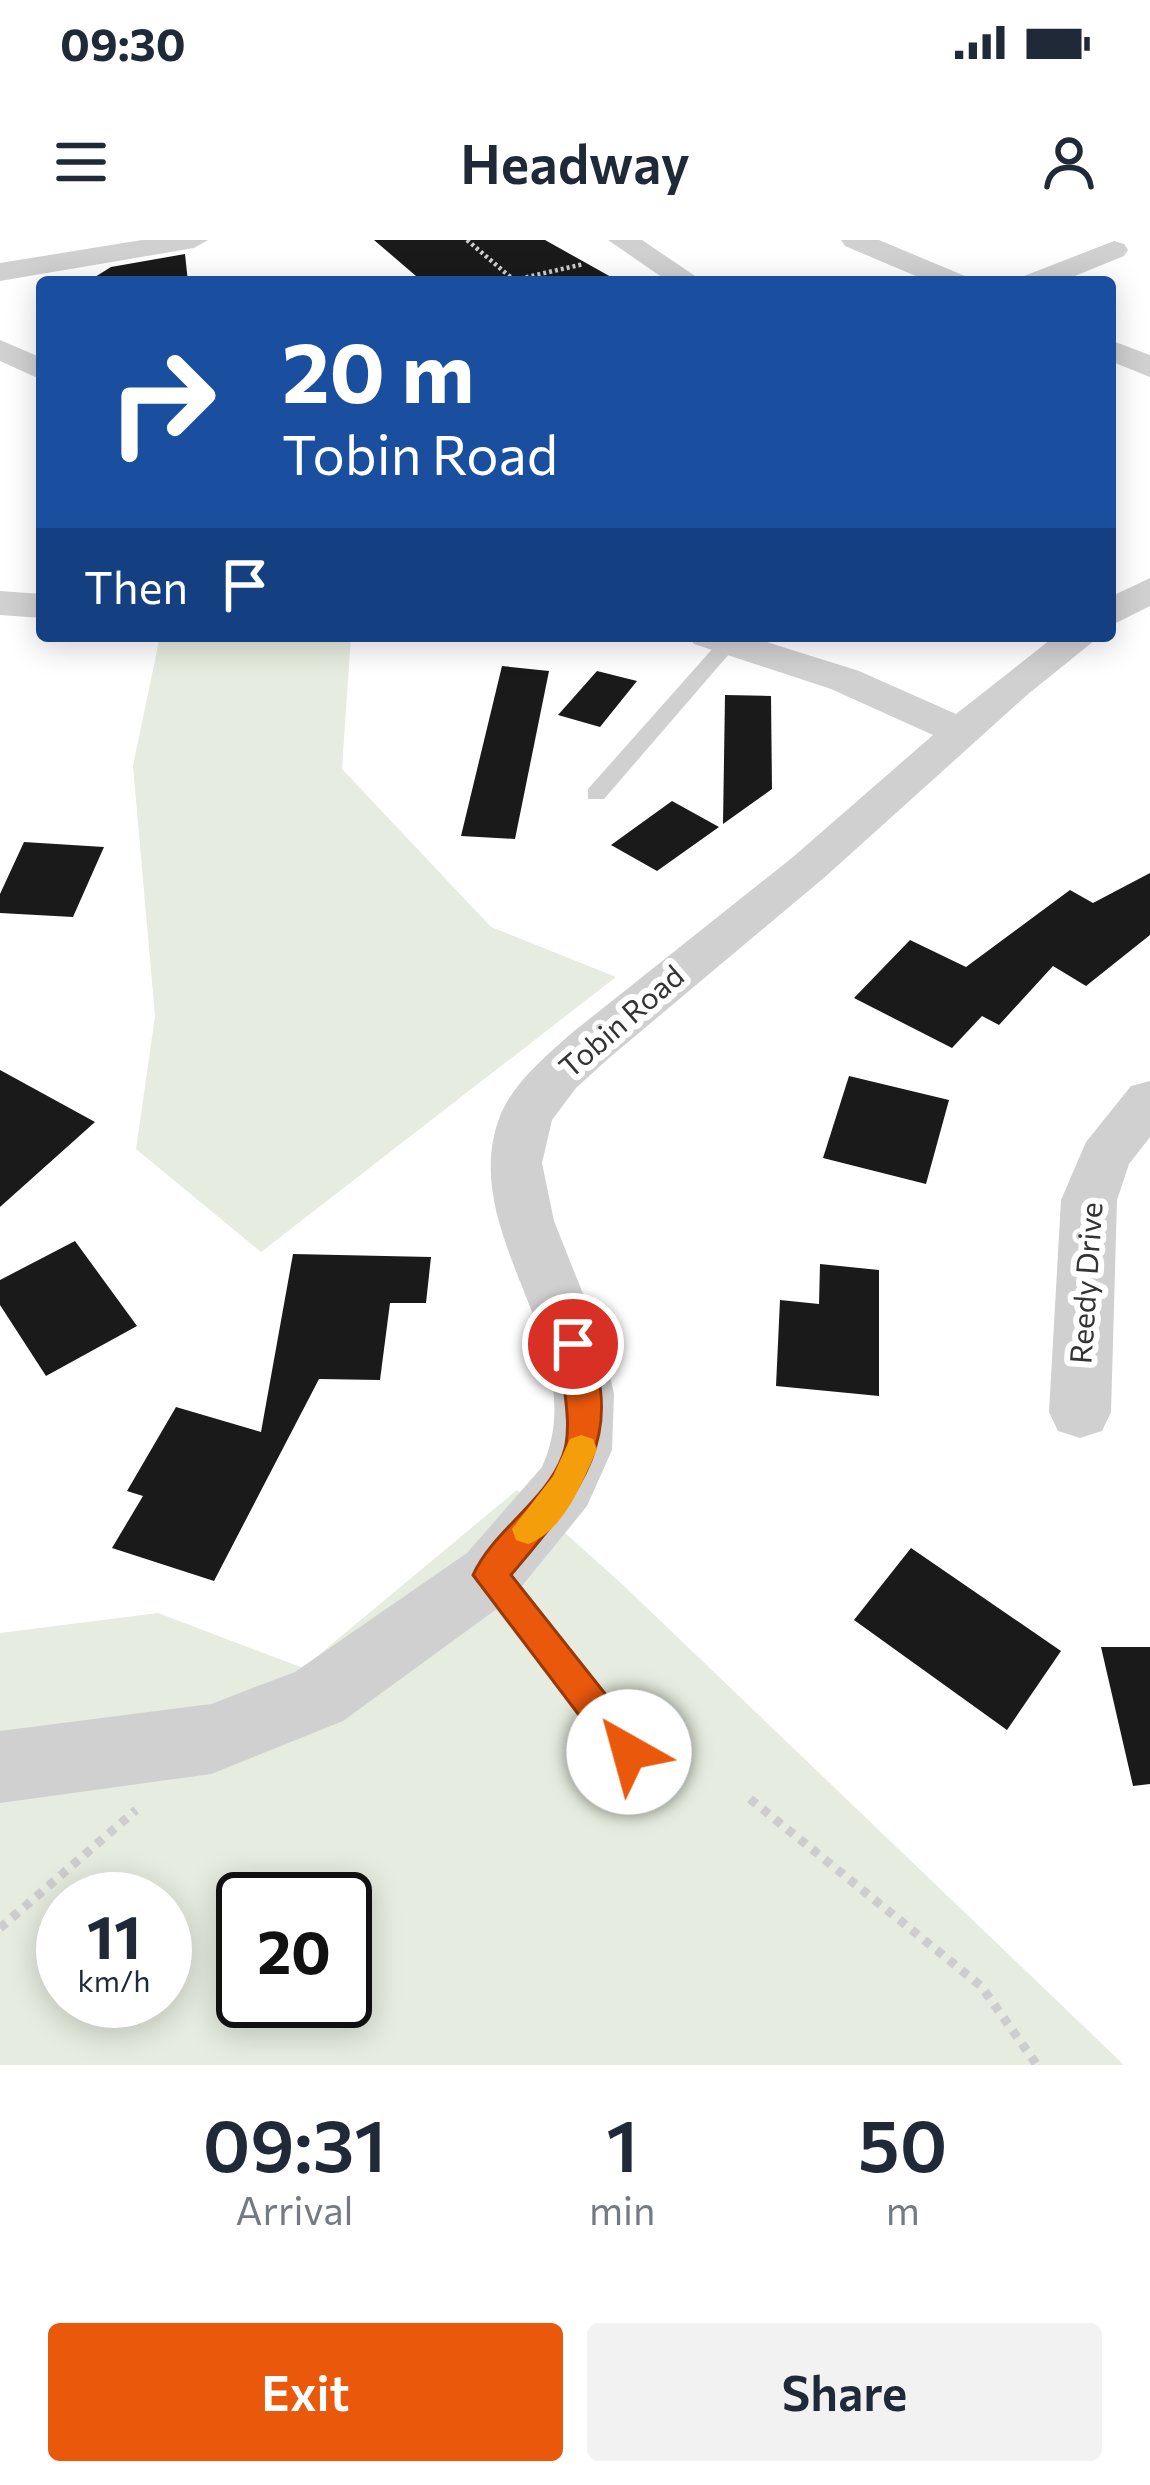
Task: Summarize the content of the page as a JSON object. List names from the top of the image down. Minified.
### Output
{"streets":{"street":["Tobin Road","Reedy Drive"]},"page":{"status":"09:30","header":"Headway","turn":["20 m","Tobin Road"],"then":"Then","speed":"11 km/h","limit":"20","eta":["09:31","Arrival","1","min","50","m"],"buttons":["Exit","Share"]}}
